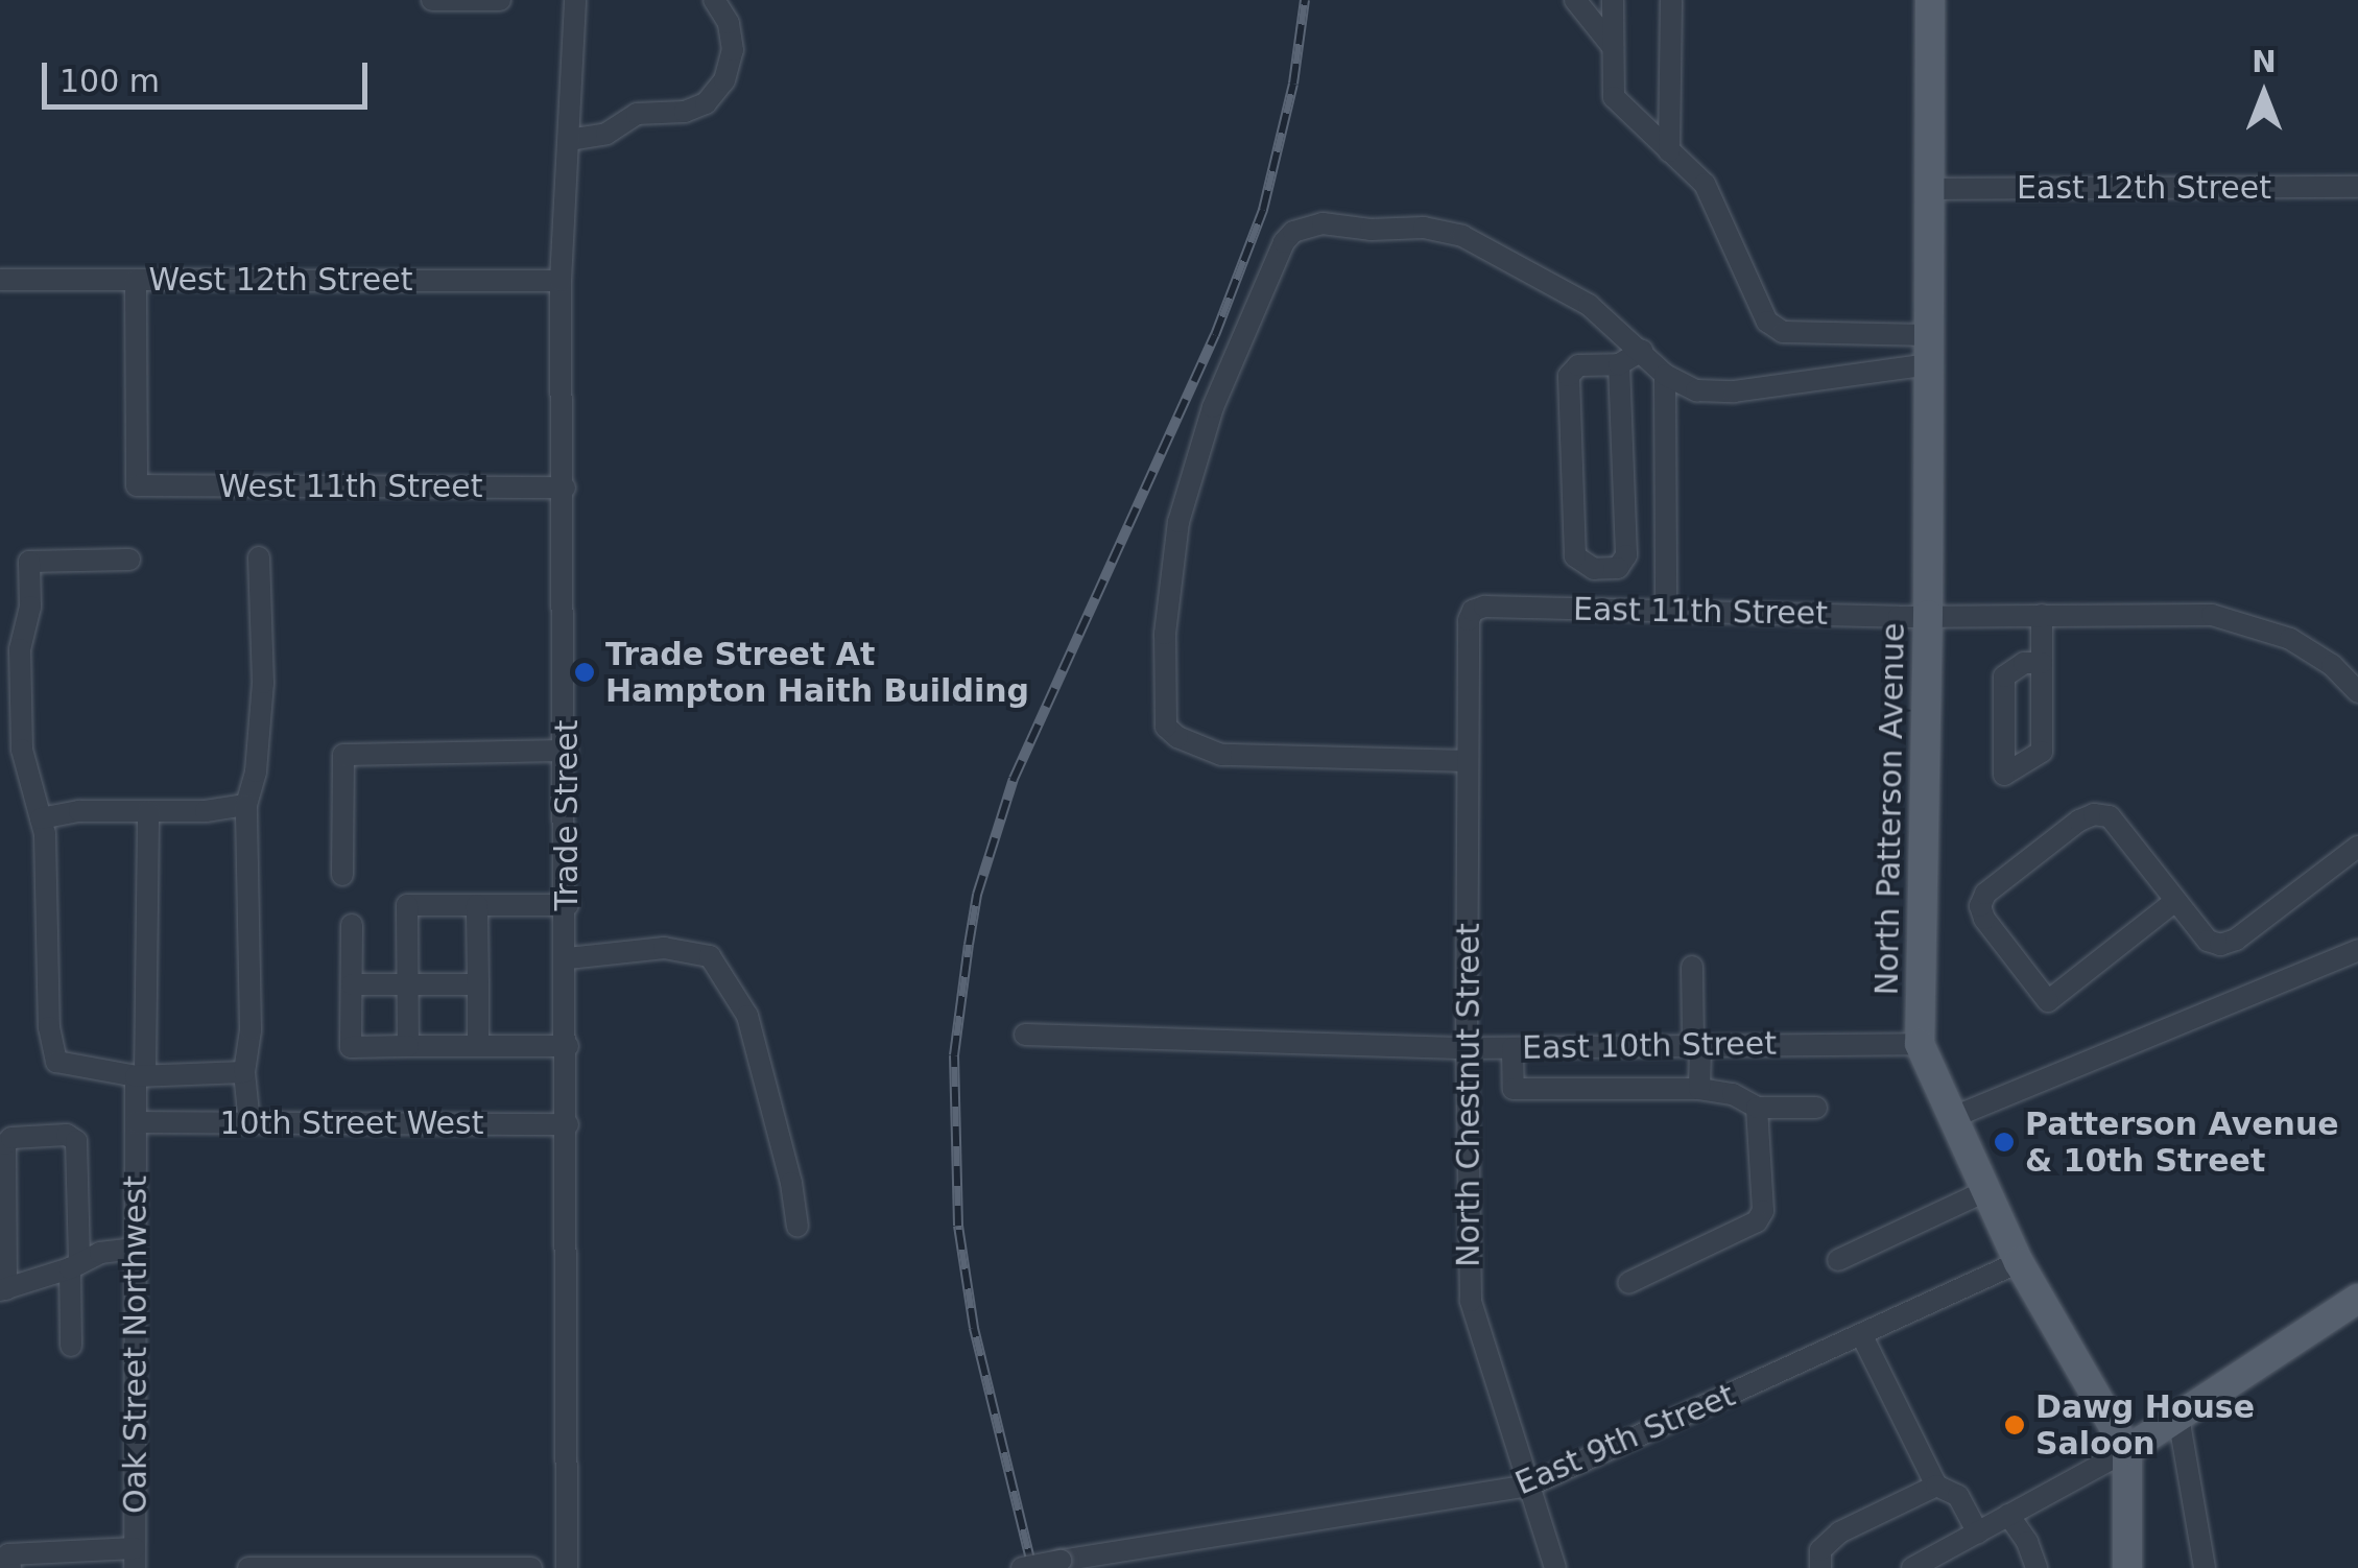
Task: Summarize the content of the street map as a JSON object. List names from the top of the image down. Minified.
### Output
{"streets":{"main road":["North Patterson Avenue"],"street":["East 12th Street","West 12th Street","West 11th Street","East 11th Street","Trade Street","East 10th Street","North Chestnut Street","10th Street West","Oak Street Northwest","East 9th Street"]},"crossings":[["East 12th Street","North Patterson Avenue"],["West 12th Street","West 11th Street"],["West 12th Street","Trade Street"],["West 11th Street","Trade Street"],["East 11th Street","North Patterson Avenue"],["East 11th Street","North Chestnut Street"],["North Patterson Avenue","East 10th Street"],["North Patterson Avenue","East 9th Street"],["Trade Street","10th Street West"],["East 10th Street","North Chestnut Street"],["North Chestnut Street","East 9th Street"],["10th Street West","Oak Street Northwest"]],"places":["Trade Street At Hampton Haith Building","Patterson Avenue & 10th Street","Dawg House Saloon"],"scale_bar":"100 m","north":"top"}
